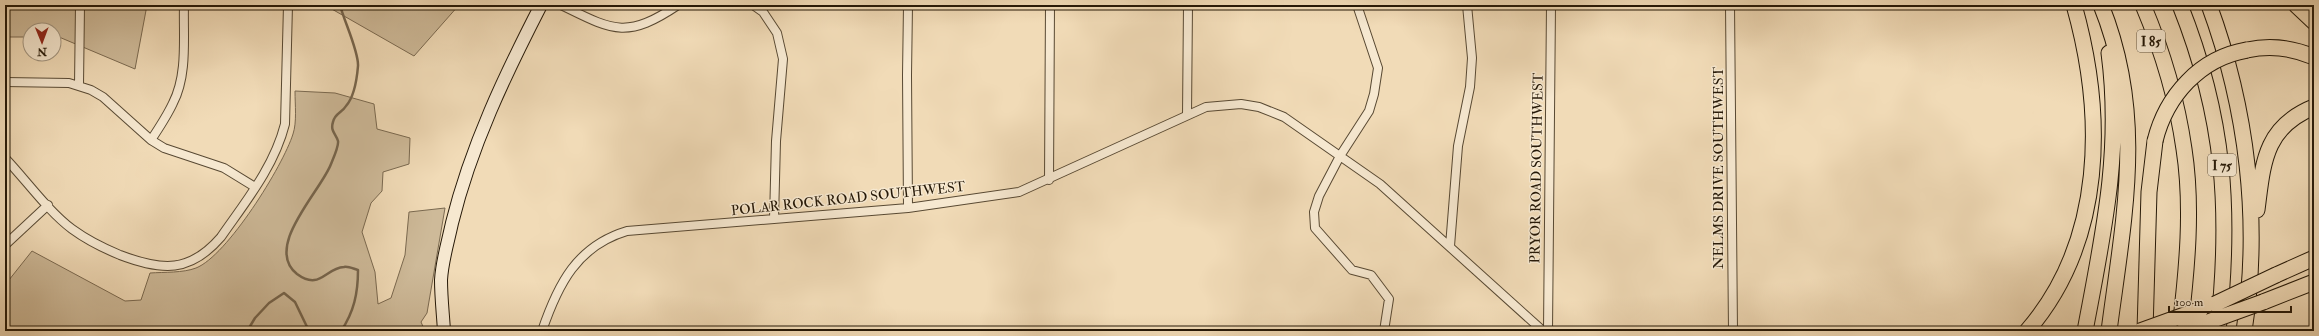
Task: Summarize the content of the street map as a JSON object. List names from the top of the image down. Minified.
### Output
{"streets":{"highway":["I 85","I 75"],"street":["PRYOR ROAD SOUTHWEST","NELMS DRIVE SOUTHWEST","POLAR ROCK ROAD SOUTHWEST"]},"scale_bar":"100 m","north":"bottom"}
